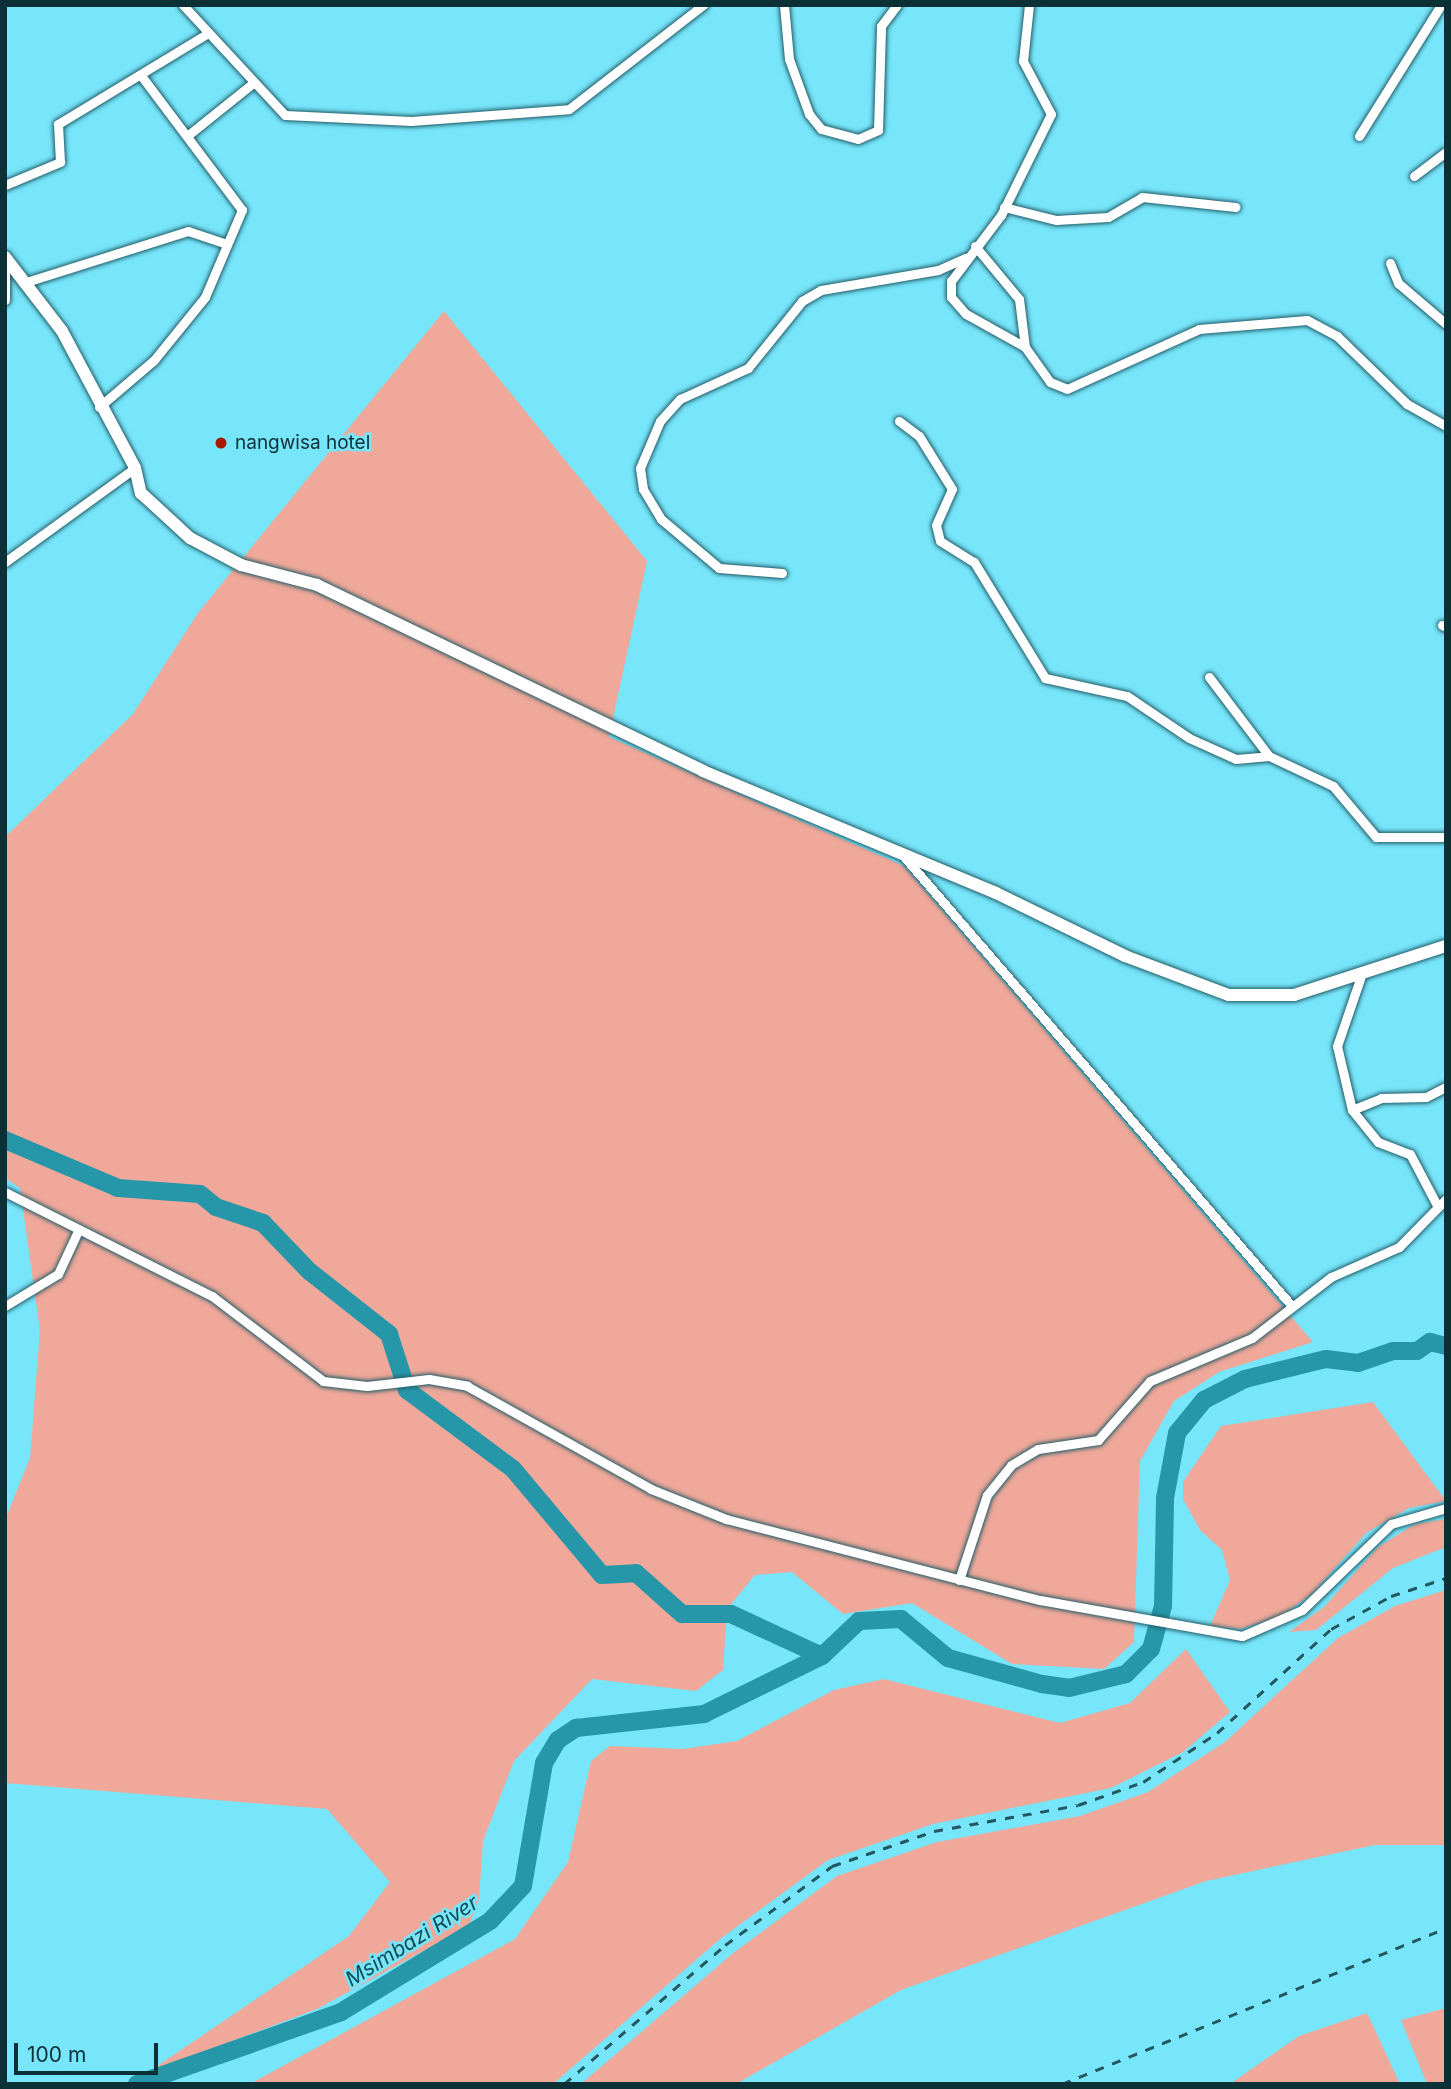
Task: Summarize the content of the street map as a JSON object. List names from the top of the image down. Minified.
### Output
{"water":["Msimbazi River"],"places":["nangwisa hotel"],"scale_bar":"100 m"}
